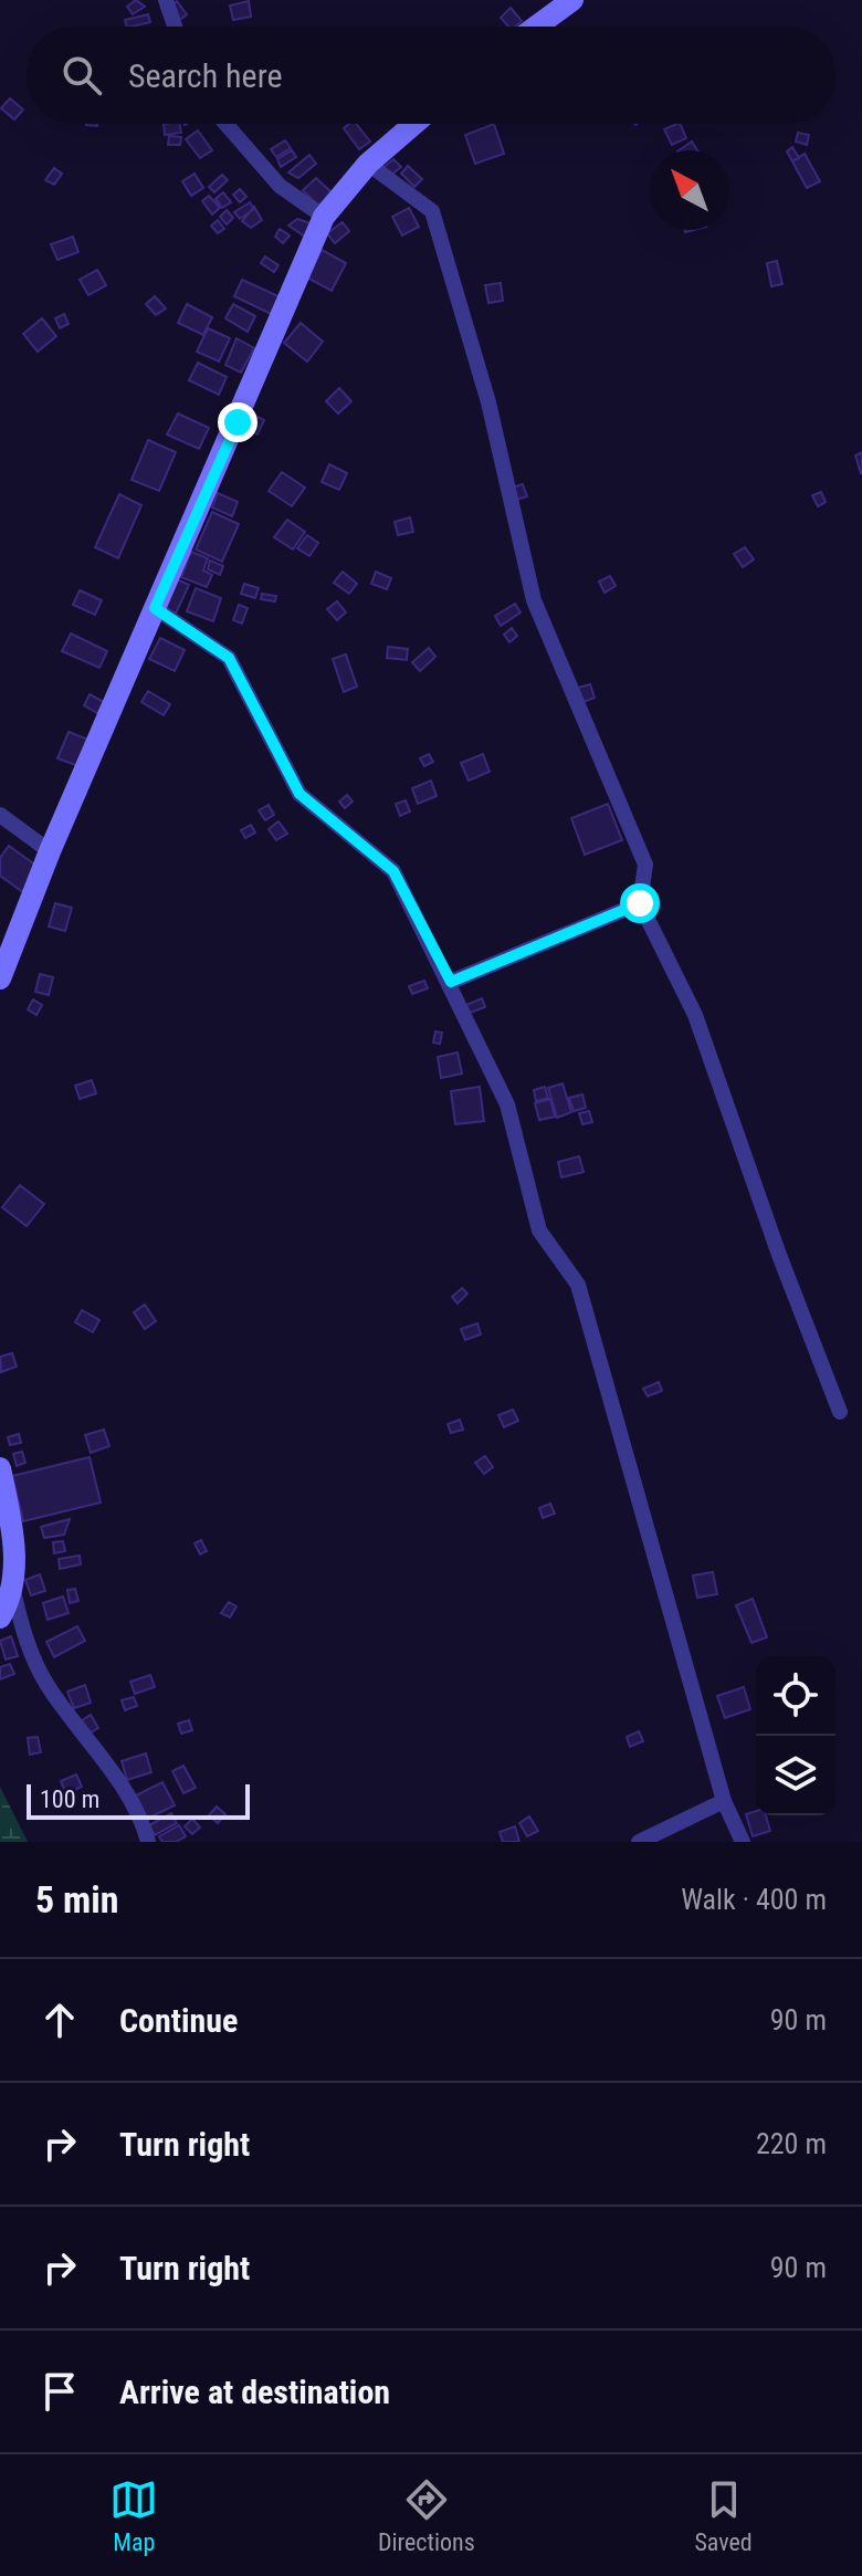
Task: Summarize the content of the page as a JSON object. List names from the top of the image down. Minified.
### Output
{"scale_bar":"100 m","north":"top left","page":{"search":"Search here","scale":"100 m","heading":["5 min","Walk · 400 m"],"list":[["Continue","90 m"],["Turn right","220 m"],["Turn right","90 m"],"Arrive at destination"],"nav":["Map","Directions","Saved"]}}
